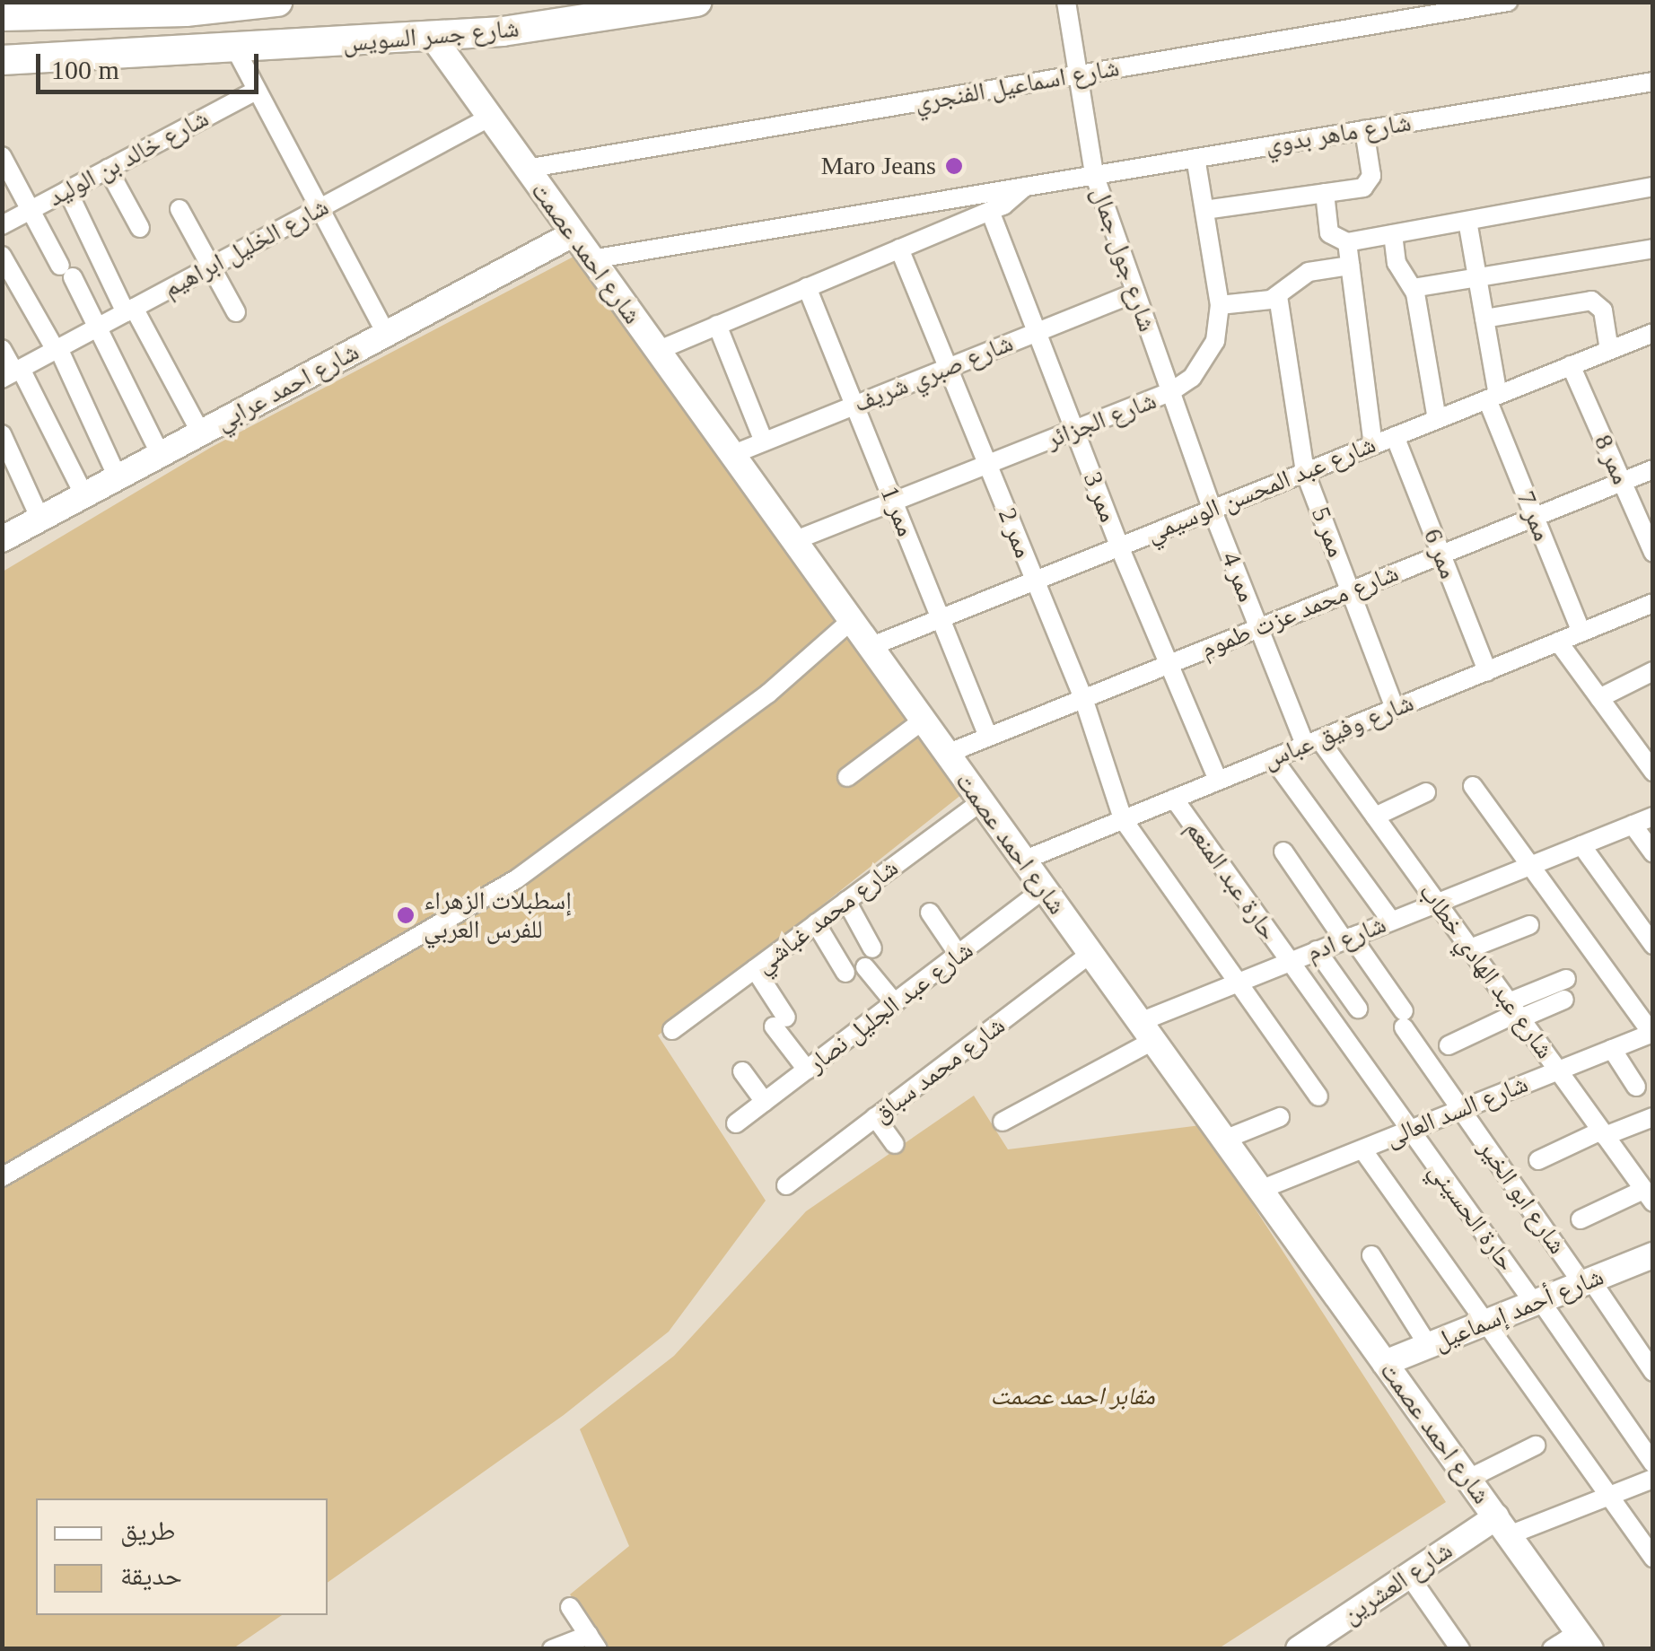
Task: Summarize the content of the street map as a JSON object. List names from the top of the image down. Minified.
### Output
{"streets":{"main road":["شارع جسر السويس","شارع احمد عصمت","شارع احمد عرابي","شارع أحمد إسماعيل","شارع العشرين"],"street":["شارع اسماعيل الفنجري","شارع ماهر بدوي","شارع خالد بن الوليد","شارع الخليل ابراهيم","شارع جول جمال","شارع صبري شريف","شارع الجزائر","ممر 8","شارع عبد المحسن الوسيمي","ممر 3","ممر 1","ممر 7","ممر 5","ممر 2","ممر 6","ممر 4","شارع محمد عزت طموم","شارع وفيق عباس","حارة عبد المنعم","شارع محمد غباشي","شارع ادم","شارع عبد الهادي خطاب","شارع عبد الجليل نصار","شارع محمد سباق","شارع السد العالى","شارع ابو الخير","حارة الحسيني"]},"crossings":[["شارع جسر السويس","شارع احمد عصمت"],["شارع اسماعيل الفنجري","شارع احمد عصمت"],["شارع اسماعيل الفنجري","شارع جول جمال"],["شارع ماهر بدوي","شارع احمد عصمت"],["شارع ماهر بدوي","شارع جول جمال"],["شارع ماهر بدوي","شارع الجزائر"],["شارع ماهر بدوي","ممر 3"],["شارع ماهر بدوي","ممر 1"],["شارع ماهر بدوي","ممر 2"],["شارع الخليل ابراهيم","شارع احمد عصمت"],["شارع احمد عصمت","شارع صبري شريف"],["شارع احمد عصمت","شارع احمد عرابي"],["شارع احمد عصمت","شارع الجزائر"],["شارع احمد عصمت","شارع عبد المحسن الوسيمي"],["شارع احمد عصمت","شارع محمد عزت طموم"],["شارع احمد عصمت","شارع وفيق عباس"],["شارع احمد عصمت","شارع محمد غباشي"],["شارع احمد عصمت","شارع ادم"],["شارع احمد عصمت","شارع عبد الجليل نصار"],["شارع احمد عصمت","شارع محمد سباق"],["شارع احمد عصمت","شارع السد العالى"],["شارع احمد عصمت","شارع أحمد إسماعيل"],["شارع احمد عصمت","شارع العشرين"],["شارع جول جمال","شارع صبري شريف"],["شارع جول جمال","شارع الجزائر"],["شارع جول جمال","شارع عبد المحسن الوسيمي"],["شارع جول جمال","ممر 4"],["شارع صبري شريف","ممر 3"],["شارع صبري شريف","ممر 1"],["شارع صبري شريف","ممر 2"],["شارع الجزائر","ممر 3"],["شارع الجزائر","ممر 1"],["شارع الجزائر","ممر 2"],["ممر 8","شارع عبد المحسن الوسيمي"],["ممر 8","شارع محمد عزت طموم"],["شارع عبد المحسن الوسيمي","ممر 3"],["شارع عبد المحسن الوسيمي","ممر 1"],["شارع عبد المحسن الوسيمي","ممر 7"],["شارع عبد المحسن الوسيمي","ممر 5"],["شارع عبد المحسن الوسيمي","ممر 2"],["شارع عبد المحسن الوسيمي","ممر 6"],["شارع عبد المحسن الوسيمي","ممر 4"],["ممر 3","شارع محمد عزت طموم"],["ممر 3","شارع وفيق عباس"],["ممر 1","شارع محمد عزت طموم"],["ممر 7","شارع محمد عزت طموم"],["ممر 7","شارع وفيق عباس"],["ممر 5","شارع محمد عزت طموم"],["ممر 5","شارع وفيق عباس"],["ممر 2","شارع محمد عزت طموم"],["ممر 2","شارع وفيق عباس"],["ممر 2","شارع ادم"],["ممر 6","شارع محمد عزت طموم"],["ممر 6","شارع وفيق عباس"],["ممر 4","شارع محمد عزت طموم"],["ممر 4","شارع وفيق عباس"],["ممر 4","شارع عبد الهادي خطاب"],["شارع وفيق عباس","حارة عبد المنعم"],["شارع وفيق عباس","شارع عبد الهادي خطاب"],["حارة عبد المنعم","شارع ادم"],["حارة عبد المنعم","شارع السد العالى"],["حارة عبد المنعم","حارة الحسيني"],["شارع ادم","شارع عبد الهادي خطاب"],["شارع ادم","شارع ابو الخير"],["شارع عبد الهادي خطاب","شارع السد العالى"],["شارع السد العالى","شارع ابو الخير"],["شارع السد العالى","حارة الحسيني"],["شارع ابو الخير","شارع أحمد إسماعيل"],["حارة الحسيني","شارع أحمد إسماعيل"]],"parks":["مقابر احمد عصمت"],"places":["Maro Jeans","إسطبلات الزهراء للفرس العربي"],"legend":["طريق","حديقة"],"scale_bar":"100 m"}
